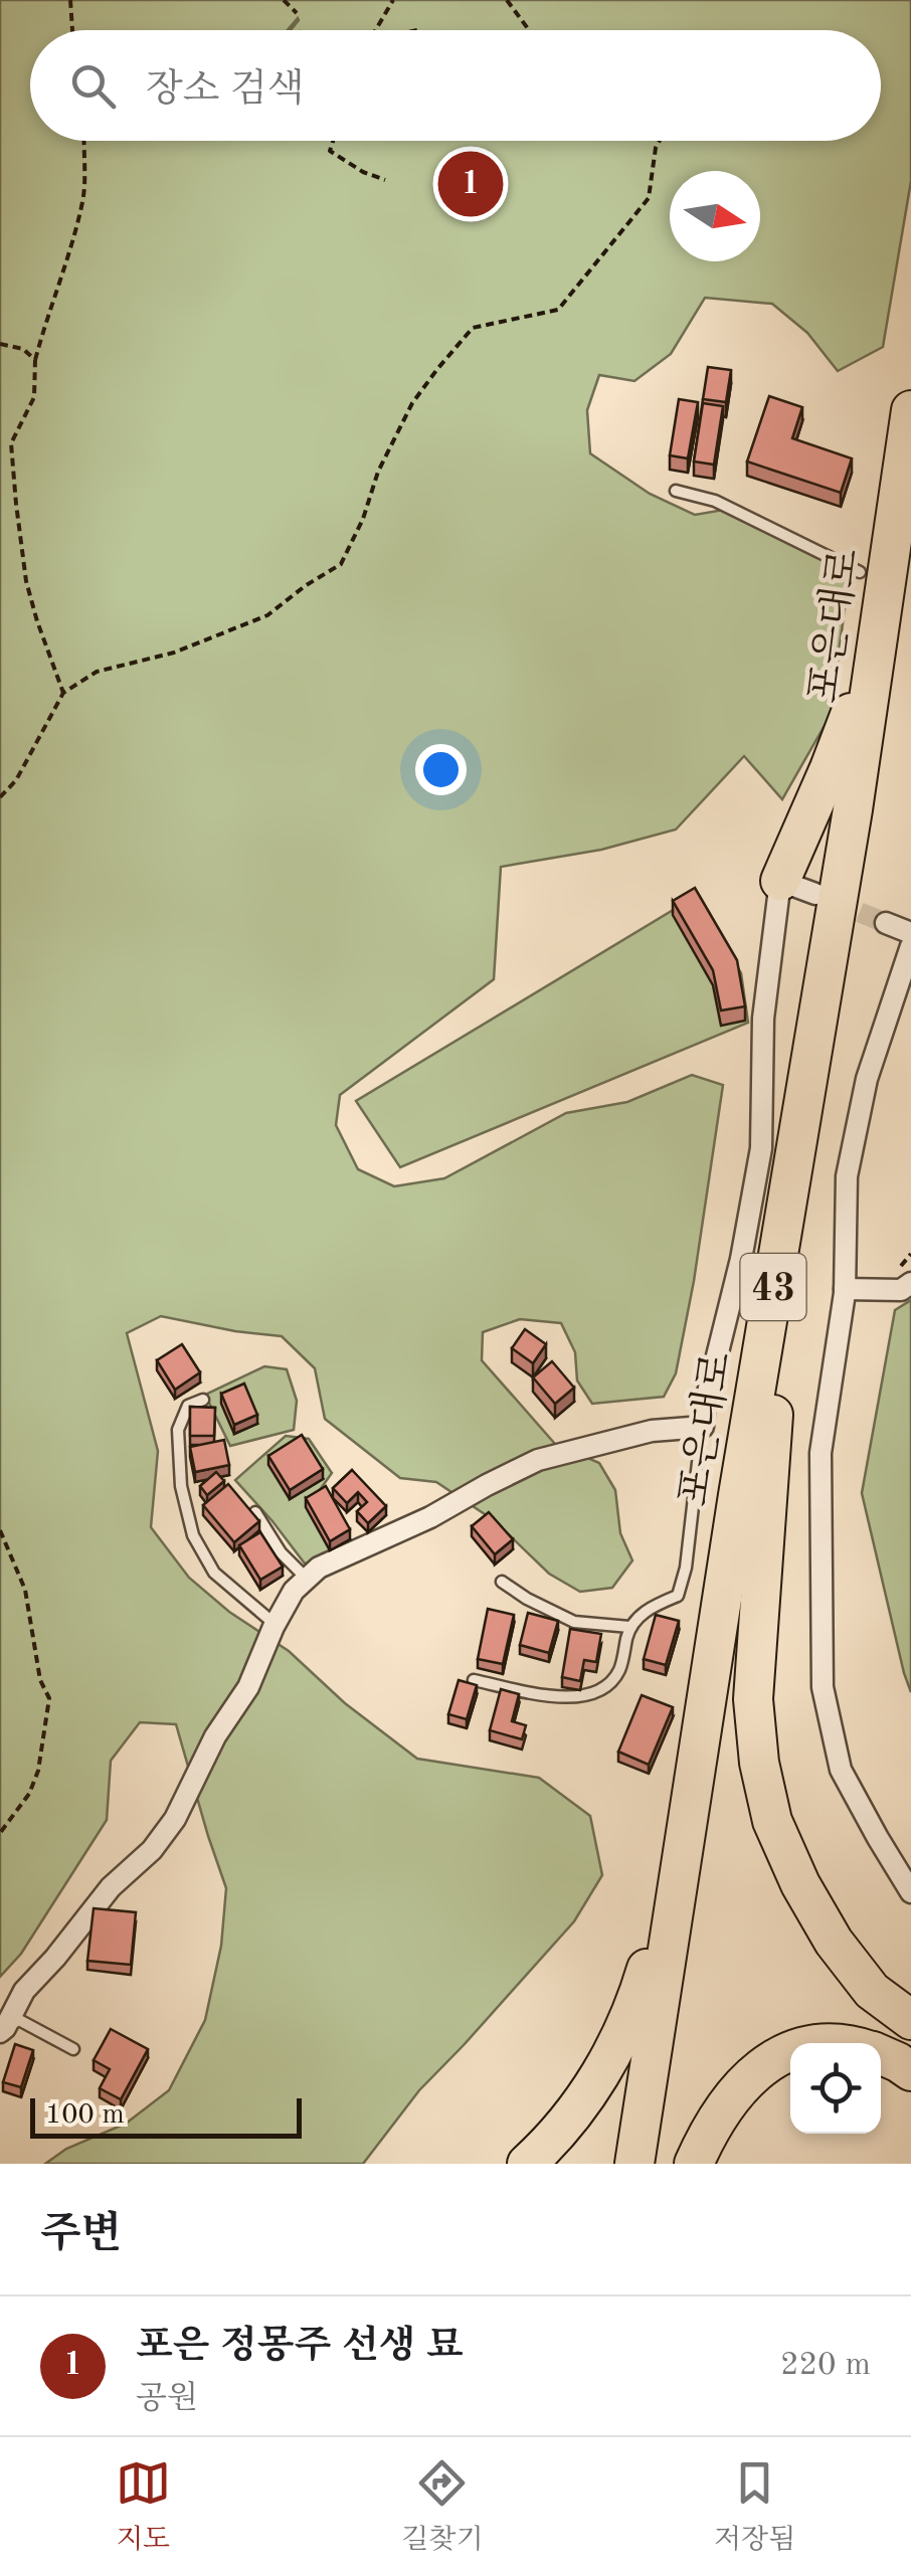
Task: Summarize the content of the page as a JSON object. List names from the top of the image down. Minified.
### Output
{"streets":{"highway":["포은대로","43"]},"scale_bar":"100 m","north":"right","page":{"search":"장소 검색","pins":"1","scale":"100 m","heading":"주변","list":[{"mark":"1","name":"포은 정몽주 선생 묘","note":"공원","value":"220 m"}],"nav":["지도","길찾기","저장됨"]}}
